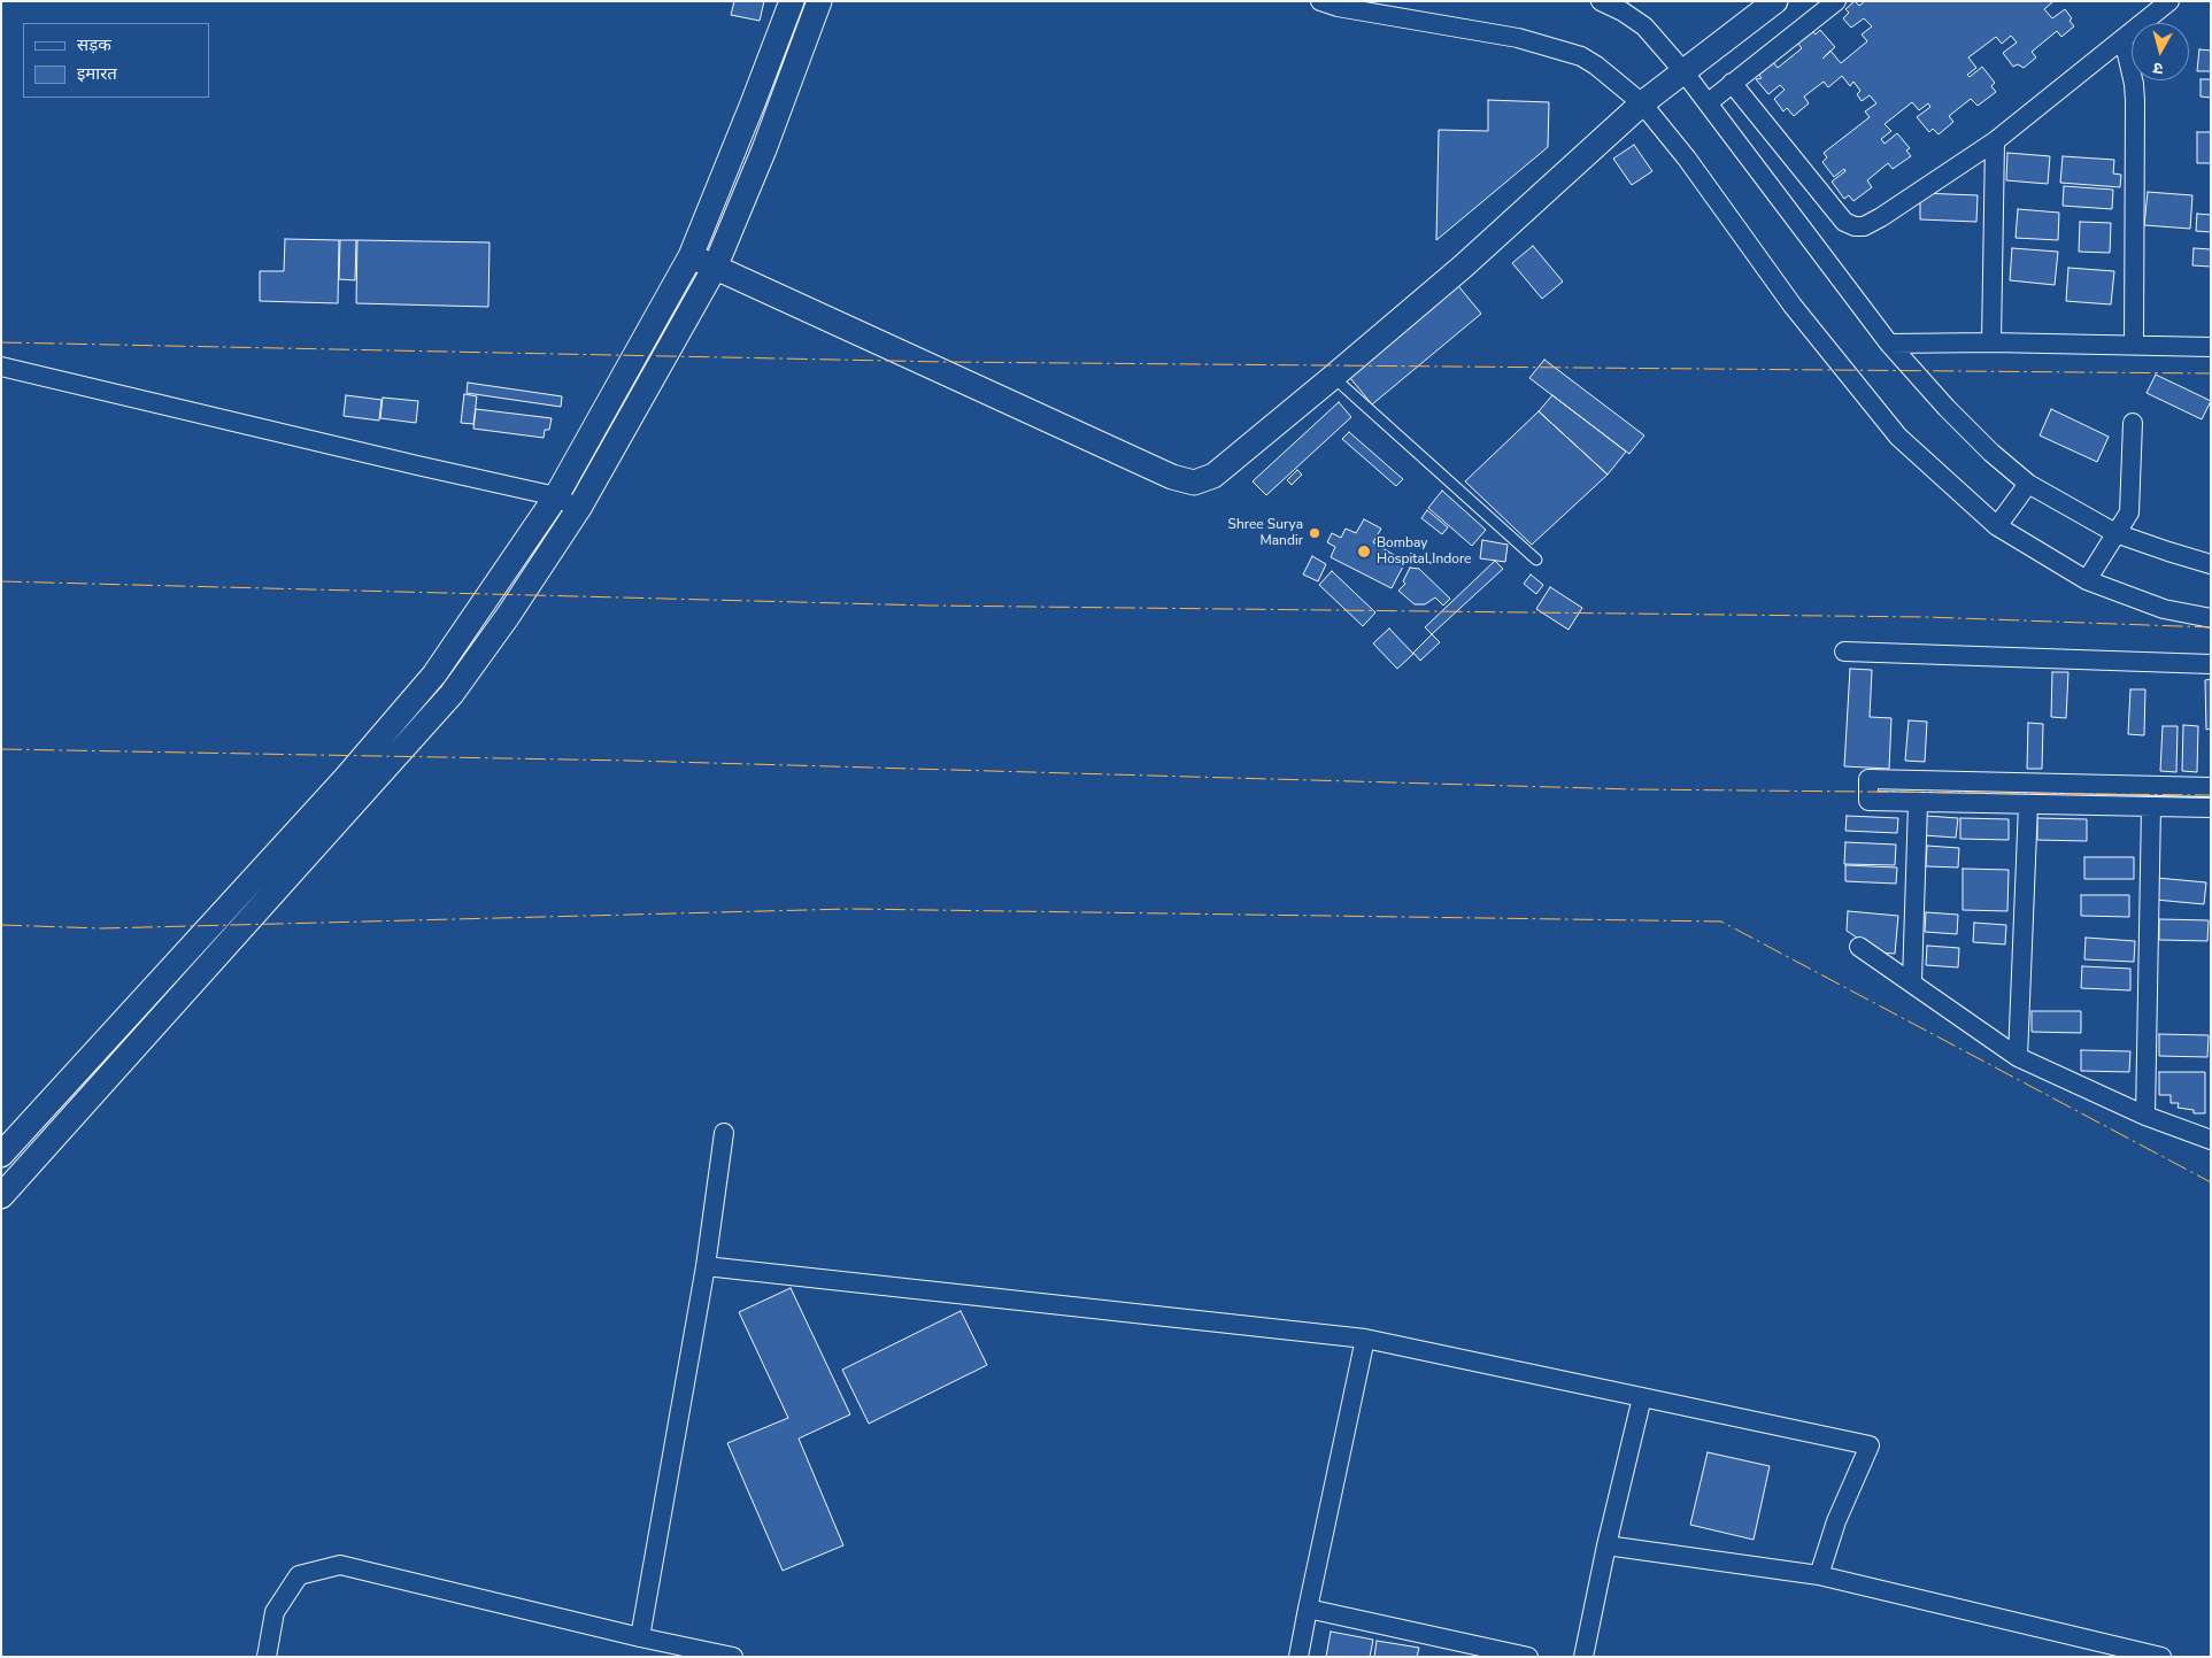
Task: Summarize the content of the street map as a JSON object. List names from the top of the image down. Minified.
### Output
{"places":["Shree Surya Mandir","Bombay Hospital,Indore"],"legend":["सड़क","इमारत"],"north":"bottom"}
